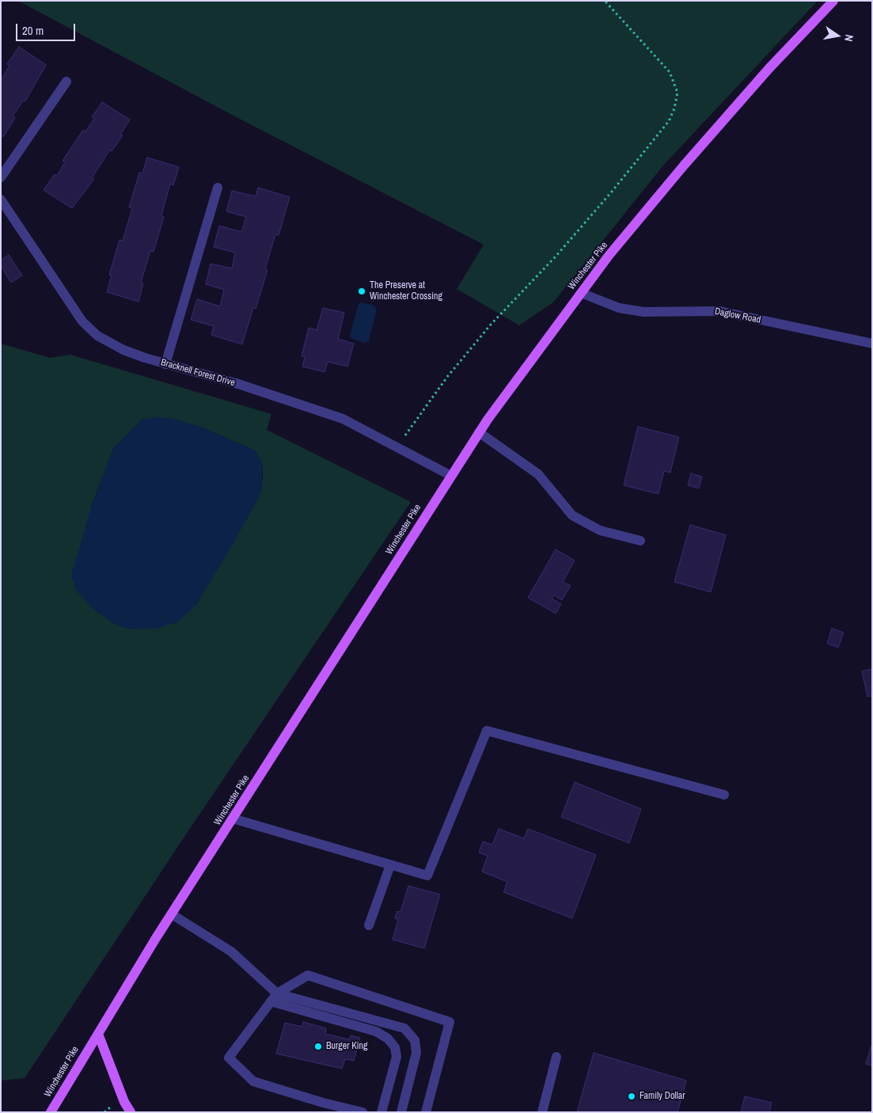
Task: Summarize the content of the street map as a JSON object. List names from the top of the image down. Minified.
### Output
{"streets":{"main road":["Winchester Pike"],"street":["Daglow Road","Bracknell Forest Drive"]},"crossings":[["Winchester Pike","Daglow Road"],["Winchester Pike","Bracknell Forest Drive"]],"places":["The Preserve at Winchester Crossing","Burger King","Family Dollar"],"scale_bar":"20 m","north":"right"}
